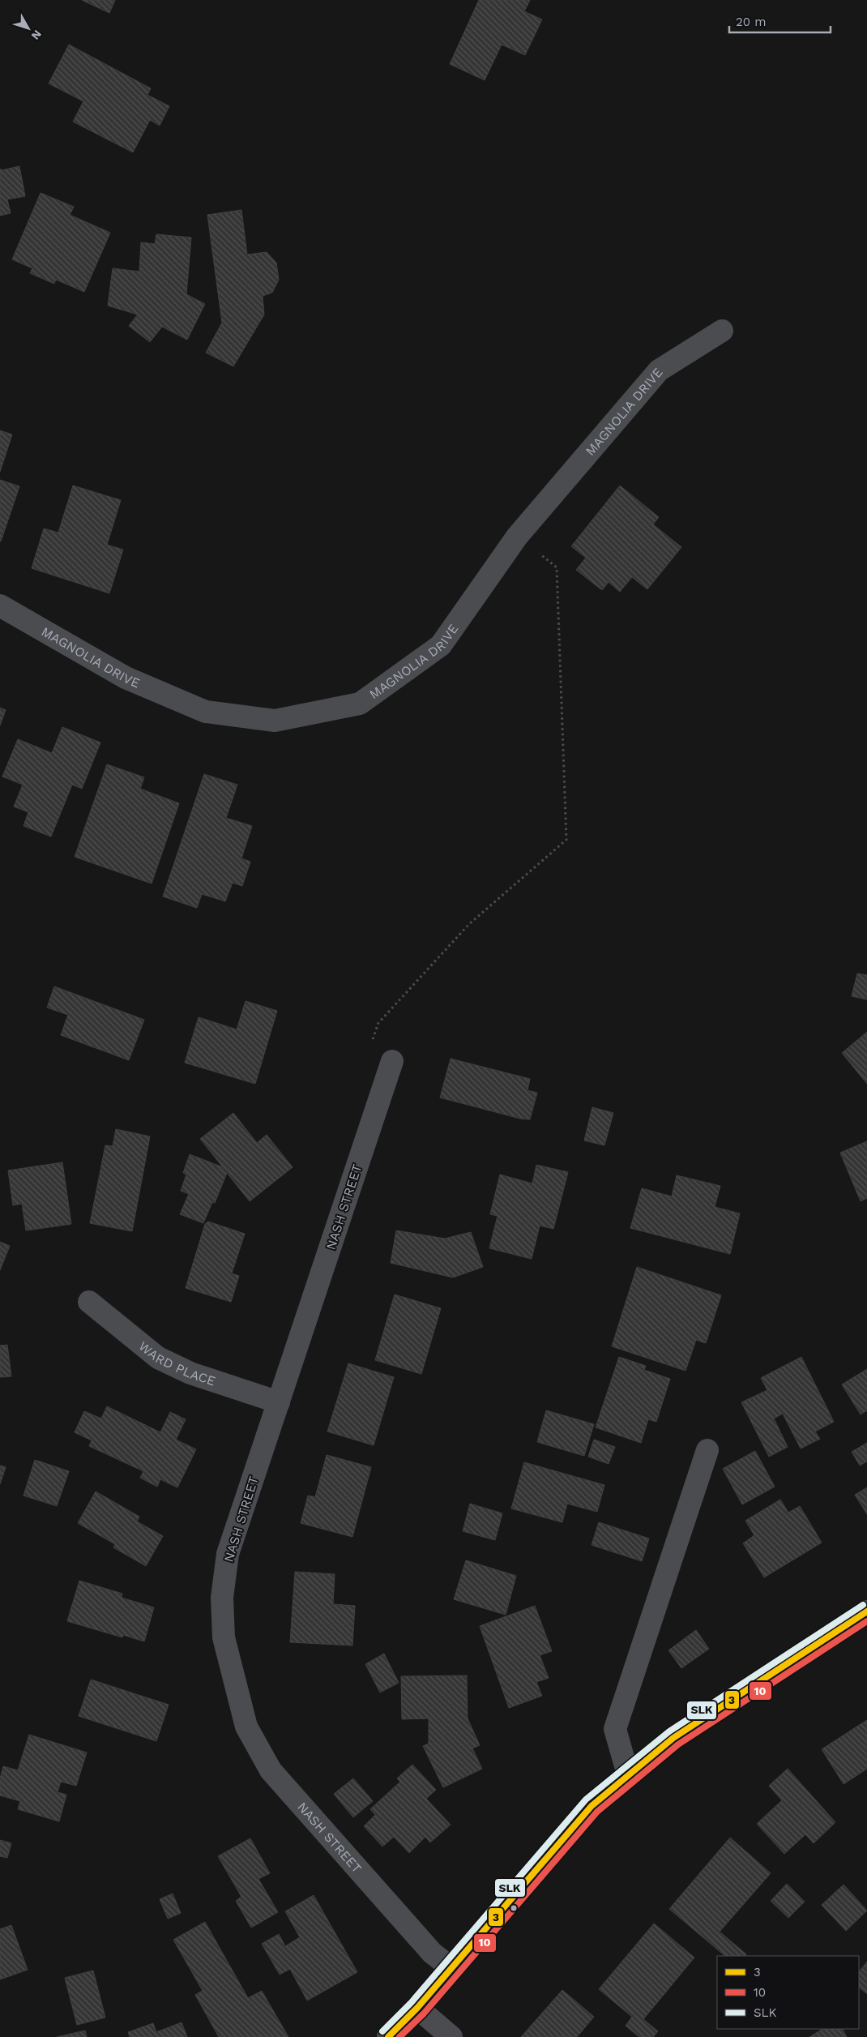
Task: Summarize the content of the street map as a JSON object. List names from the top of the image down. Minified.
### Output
{"streets":{"street":["MAGNOLIA DRIVE","NASH STREET","WARD PLACE"]},"crossings":[["NASH STREET","WARD PLACE"]],"lines":["transit line SLK","transit line 3","transit line 10"],"legend":["3","10","SLK"],"scale_bar":"20 m","north":"bottom right"}
